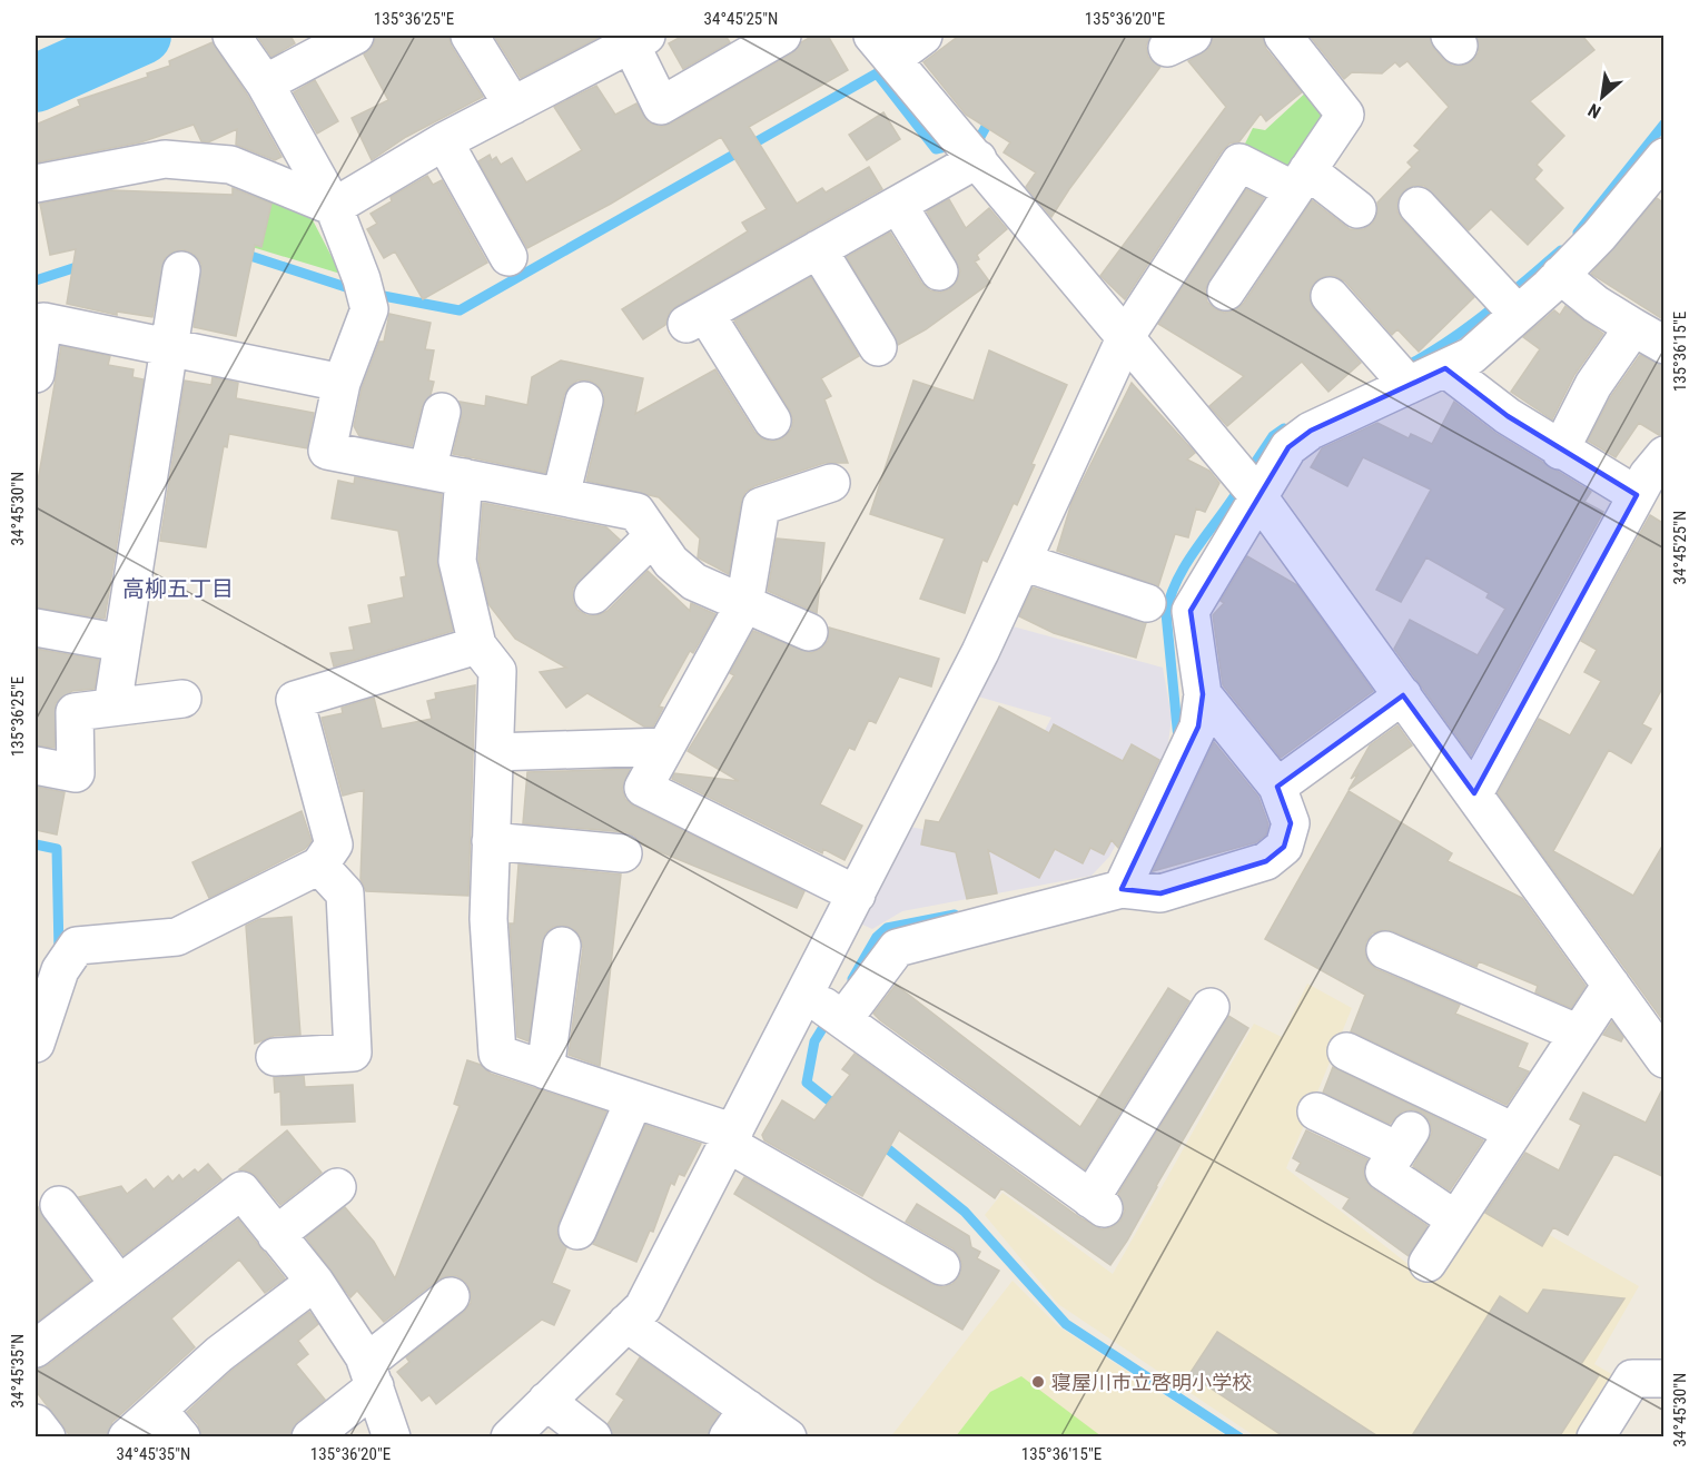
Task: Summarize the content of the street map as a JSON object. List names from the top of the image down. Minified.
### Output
{"districts":["高柳五丁目"],"places":["寝屋川市立啓明小学校"],"north":"bottom left","coordinates":["135°36'25\"E","34°45'25\"N","135°36'20\"E","135°36'15\"E","34°45'30\"N","34°45'35\"N"]}
